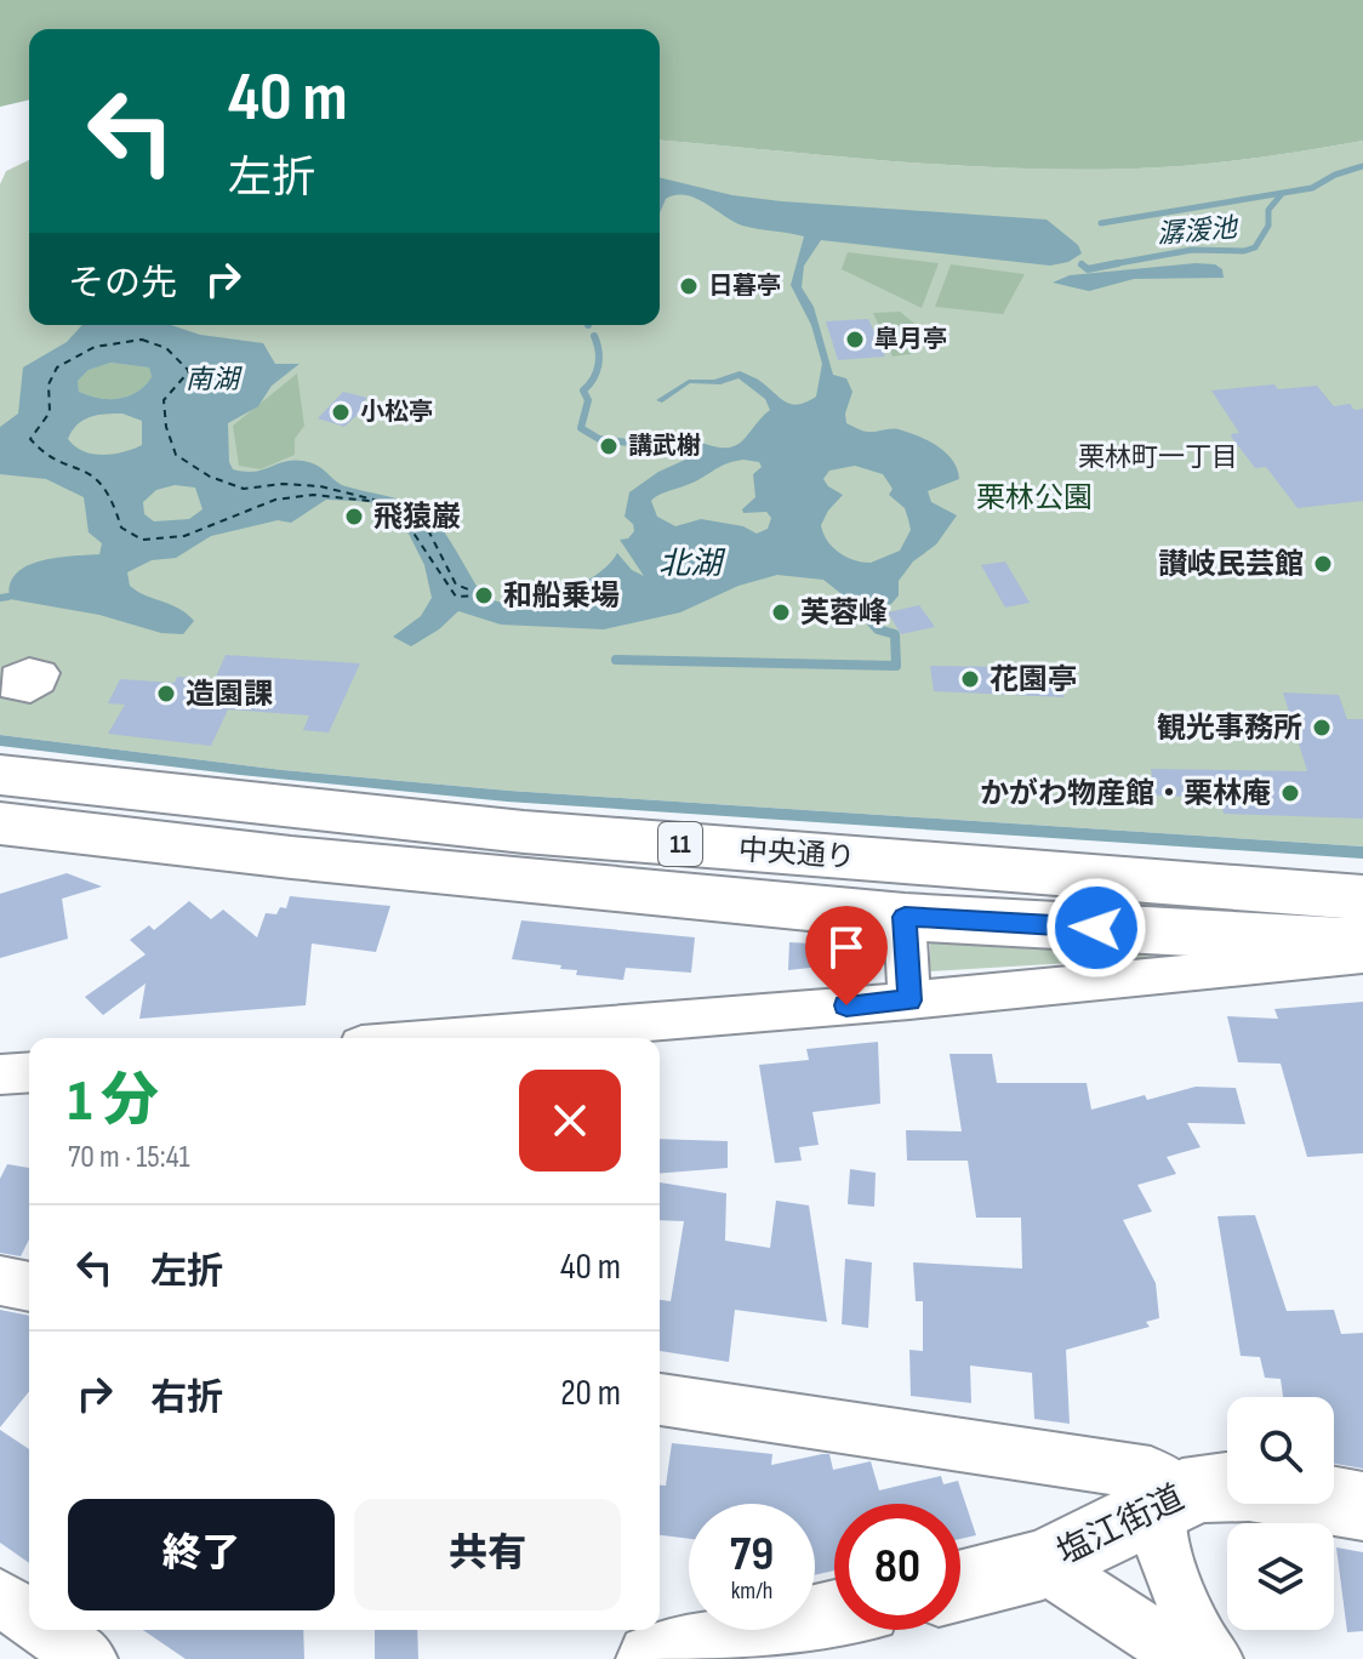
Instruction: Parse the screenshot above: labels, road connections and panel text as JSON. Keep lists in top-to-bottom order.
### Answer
{
  "streets": {
    "highway": ["11", "中央通り"],
    "main road": ["塩江街道"]
  },
  "districts": ["栗林町一丁目"],
  "water": ["潺湲池", "南湖", "北湖"],
  "parks": ["栗林公園"],
  "places": [
    "日暮亭",
    "皐月亭",
    "小松亭",
    "講武榭",
    "飛猿巌",
    "讃岐民芸館",
    "和船乗場",
    "芙蓉峰",
    "花園亭",
    "造園課",
    "観光事務所",
    "かがわ物産館・栗林庵"
  ],
  "page": {
    "turn": ["40 m", "左折"],
    "then": "その先",
    "heading": ["1 分", "70 m · 15:41"],
    "list": [
      {
        "name": "左折",
        "value": "40 m"
      },
      {
        "name": "右折",
        "value": "20 m"
      }
    ],
    "buttons": ["終了", "共有"],
    "speed": "79 km/h",
    "limit": "80"
  }
}
